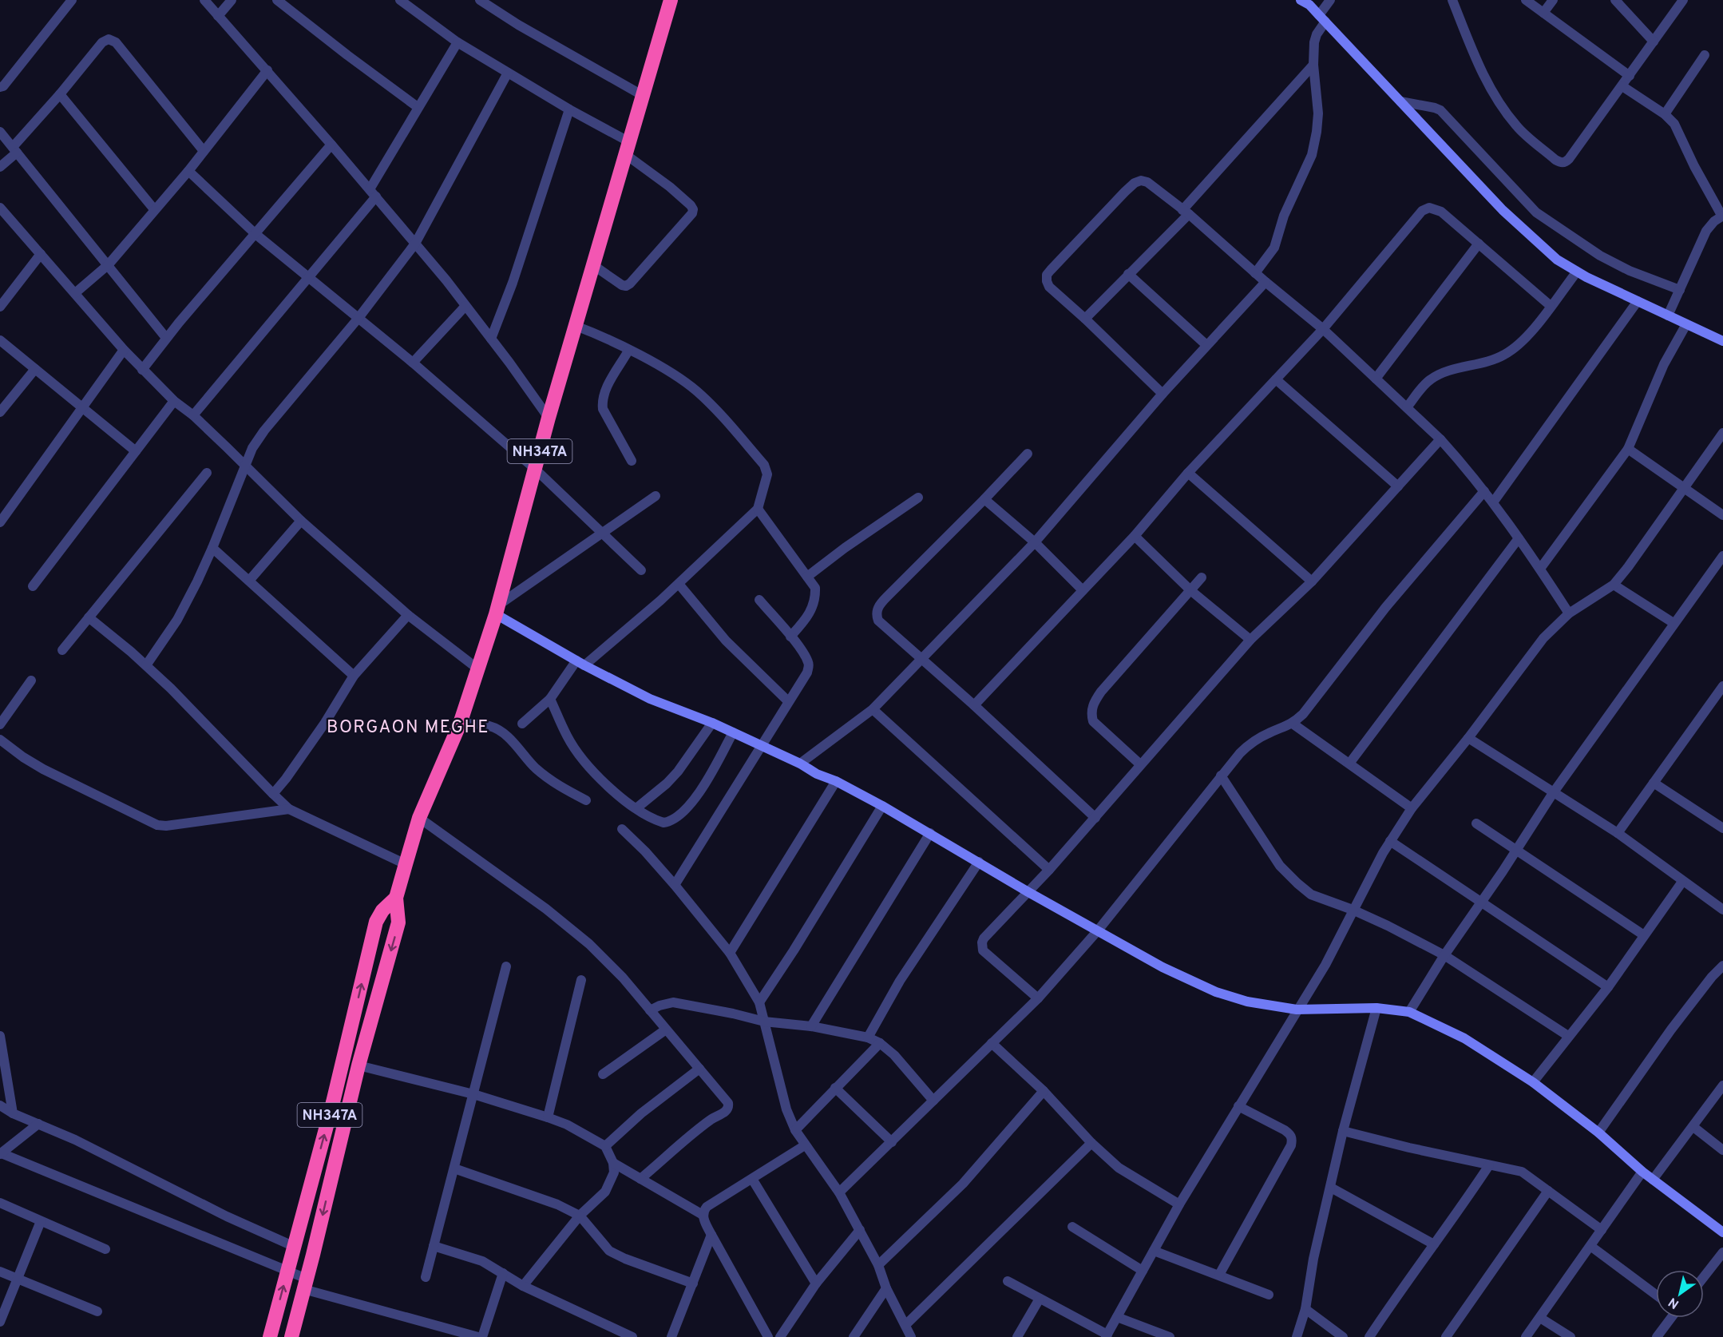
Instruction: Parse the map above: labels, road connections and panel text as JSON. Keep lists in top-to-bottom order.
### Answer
{
  "streets": {
    "highway": ["NH347A"]
  },
  "districts": ["BORGAON MEGHE"],
  "north": "bottom left"
}
